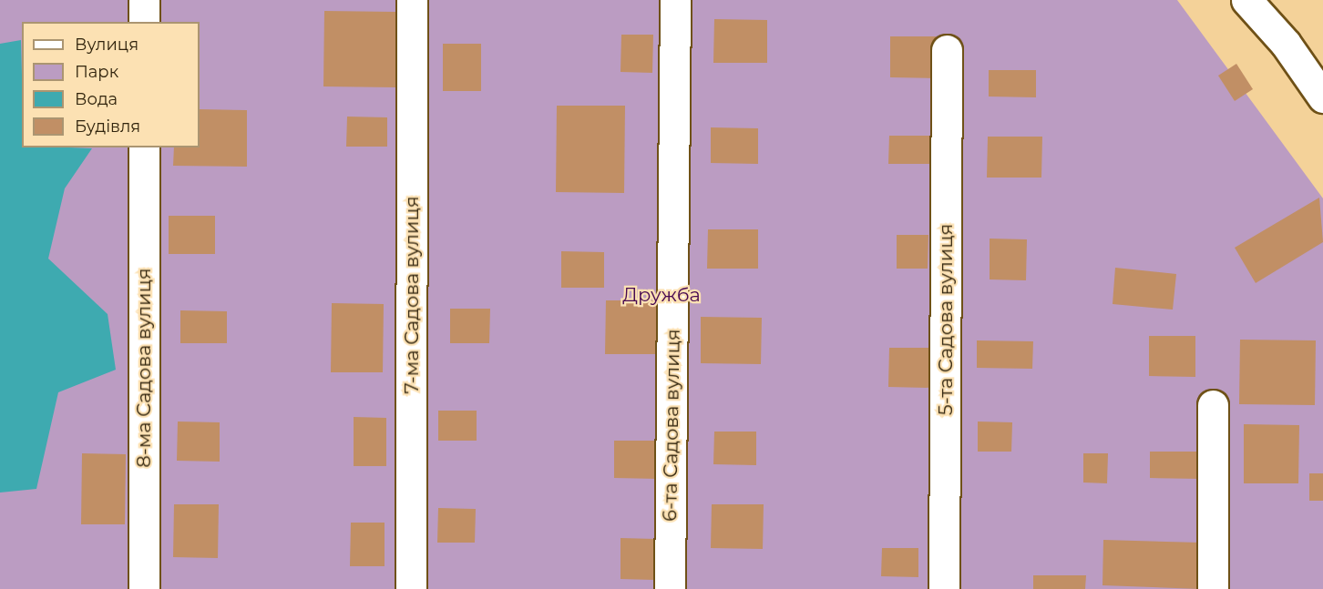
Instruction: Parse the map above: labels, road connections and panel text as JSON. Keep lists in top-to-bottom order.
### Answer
{
  "streets": {
    "street": [
      "7-ма Садова вулиця",
      "5-та Садова вулиця",
      "8-ма Садова вулиця",
      "6-та Садова вулиця"
    ]
  },
  "parks": ["Дружба"],
  "legend": [
    "Вулиця",
    "Парк",
    "Вода",
    "Будівля"
  ]
}
